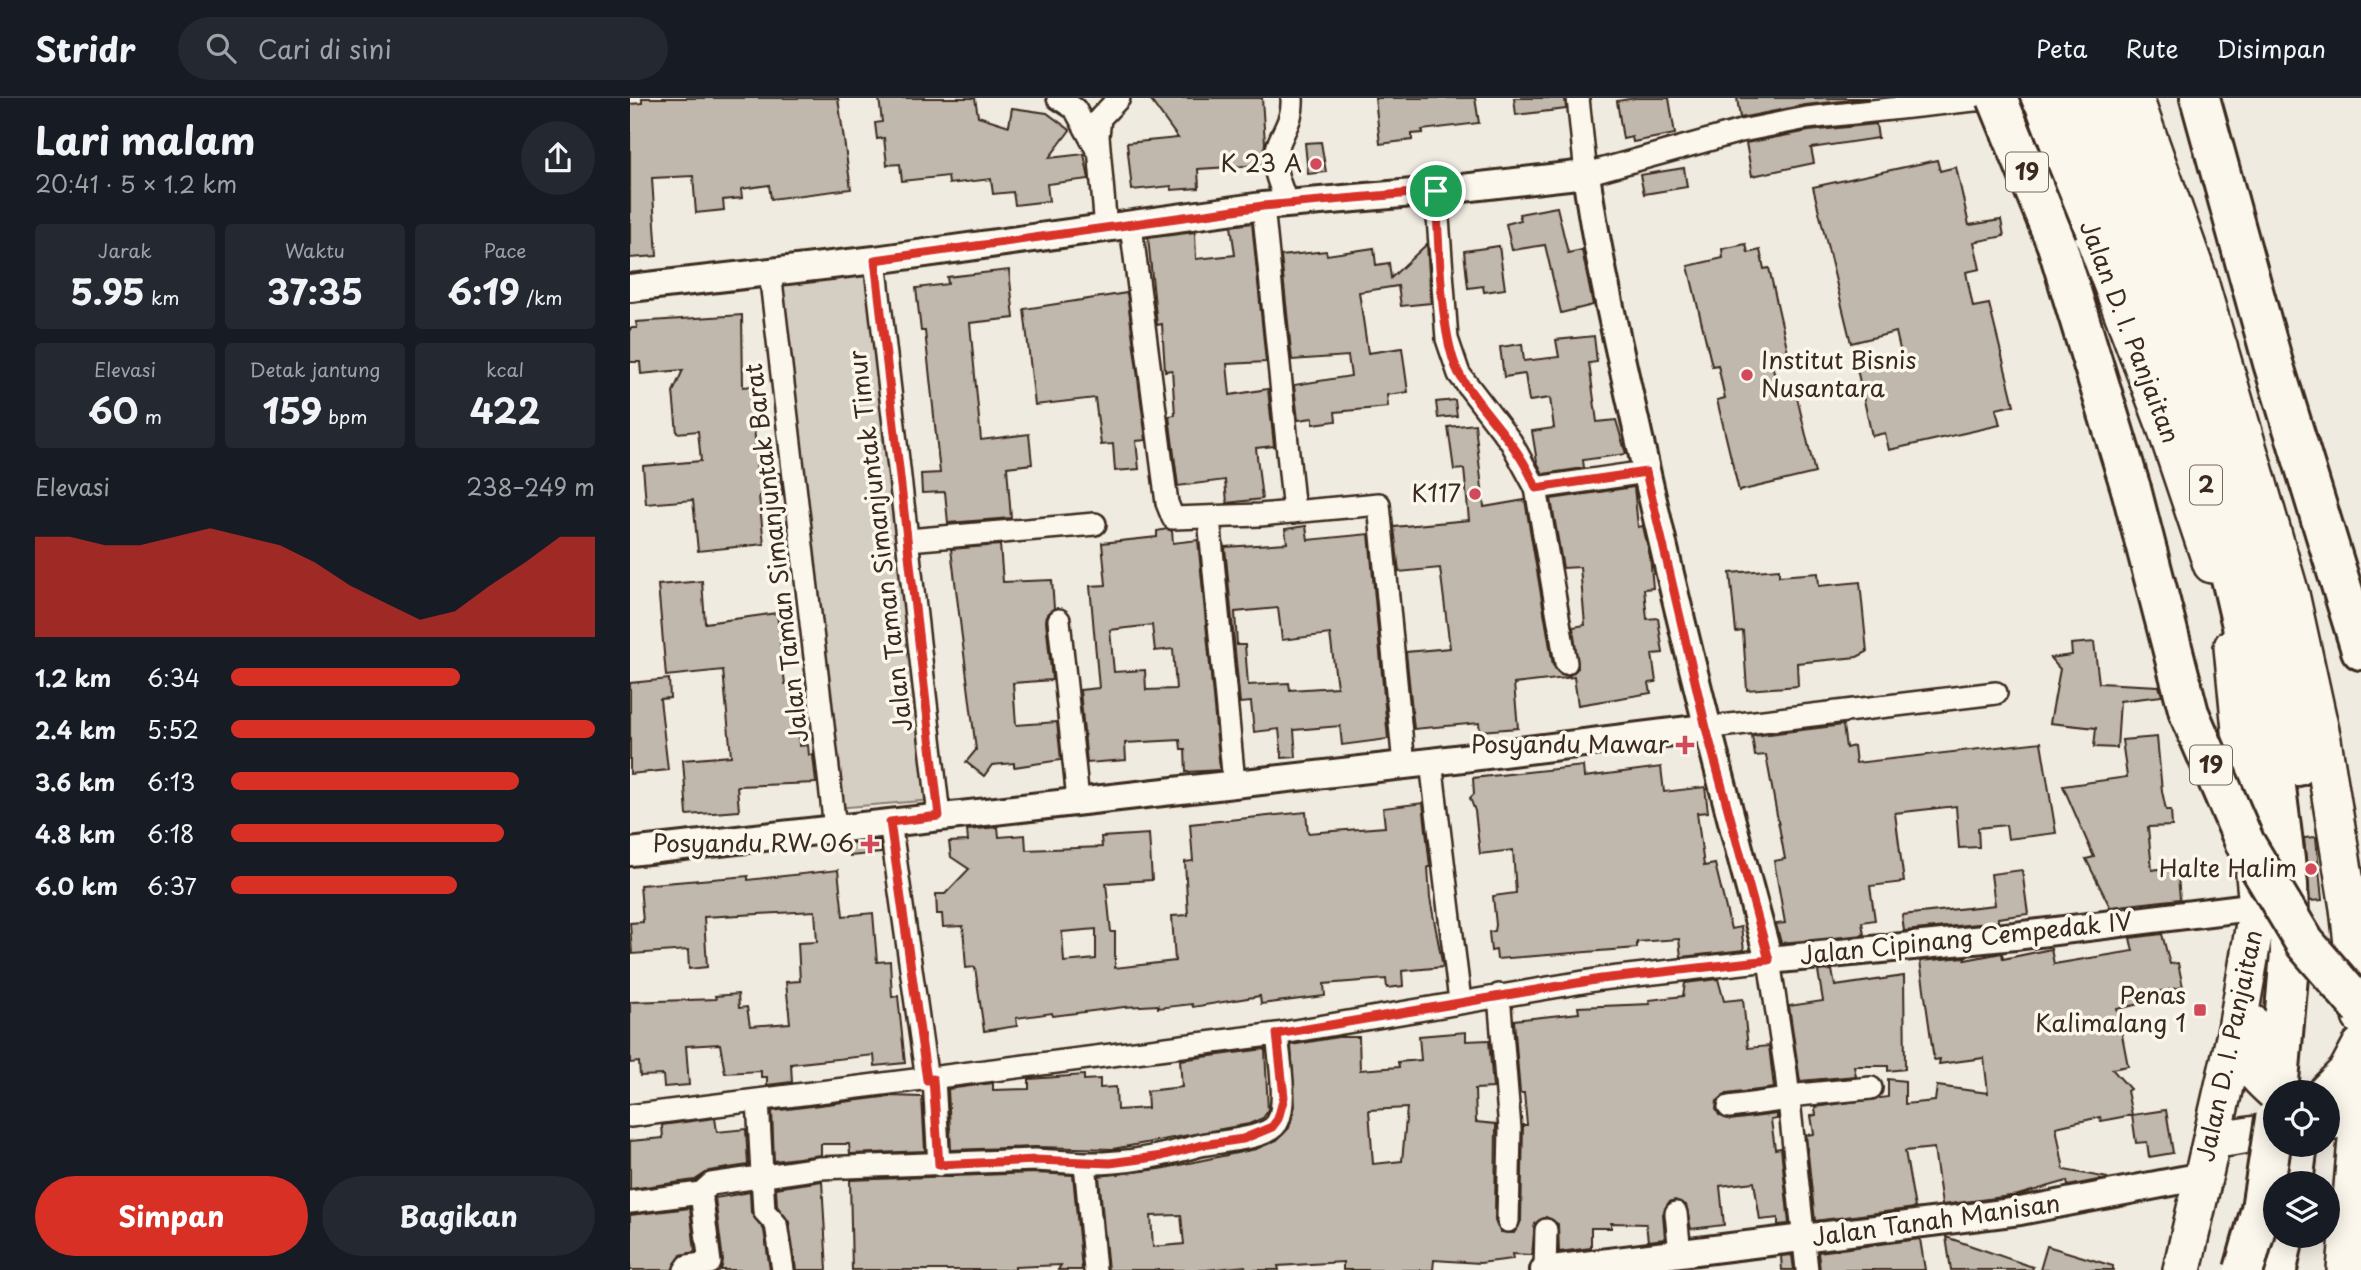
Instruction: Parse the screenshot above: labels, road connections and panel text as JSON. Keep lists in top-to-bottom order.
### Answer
{
  "streets": {
    "highway": ["19", "Jalan D. I. Panjaitan", "2"],
    "street": [
      "Jalan Taman Simanjuntak Timur",
      "Jalan Taman Simanjuntak Barat",
      "Jalan Cipinang Cempedak IV",
      "Jalan Tanah Manisan"
    ]
  },
  "crossings": [
    ["Jalan D. I. Panjaitan", "Jalan Cipinang Cempedak IV"],
    ["Jalan D. I. Panjaitan", "Jalan Tanah Manisan"]
  ],
  "places": {
    "other": [
      "K 23 A",
      "Institut Bisnis Nusantara",
      "K117",
      "Halte Halim"
    ],
    "health": ["Posyandu Mawar", "Posyandu RW 06"],
    "transit": ["Penas Kalimalang 1"]
  },
  "page": {
    "header": "Stridr",
    "search": "Cari di sini",
    "nav": ["Peta", "Rute", "Disimpan"],
    "heading": ["Lari malam", "20:41 · 5 × 1.2 km"],
    "stats": [
      ["Jarak", "5.95 km"],
      ["Waktu", "37:35"],
      ["Pace", "6:19 /km"],
      ["Elevasi", "60 m"],
      ["Detak jantung", "159 bpm"],
      ["kcal", "422"]
    ],
    "chart": ["Elevasi", "238–249 m"],
    "list": [
      {
        "name": "1.2 km",
        "note": "6:34"
      },
      {
        "name": "2.4 km",
        "note": "5:52"
      },
      {
        "name": "3.6 km",
        "note": "6:13"
      },
      {
        "name": "4.8 km",
        "note": "6:18"
      },
      {
        "name": "6.0 km",
        "note": "6:37"
      }
    ],
    "buttons": ["Simpan", "Bagikan"]
  }
}
